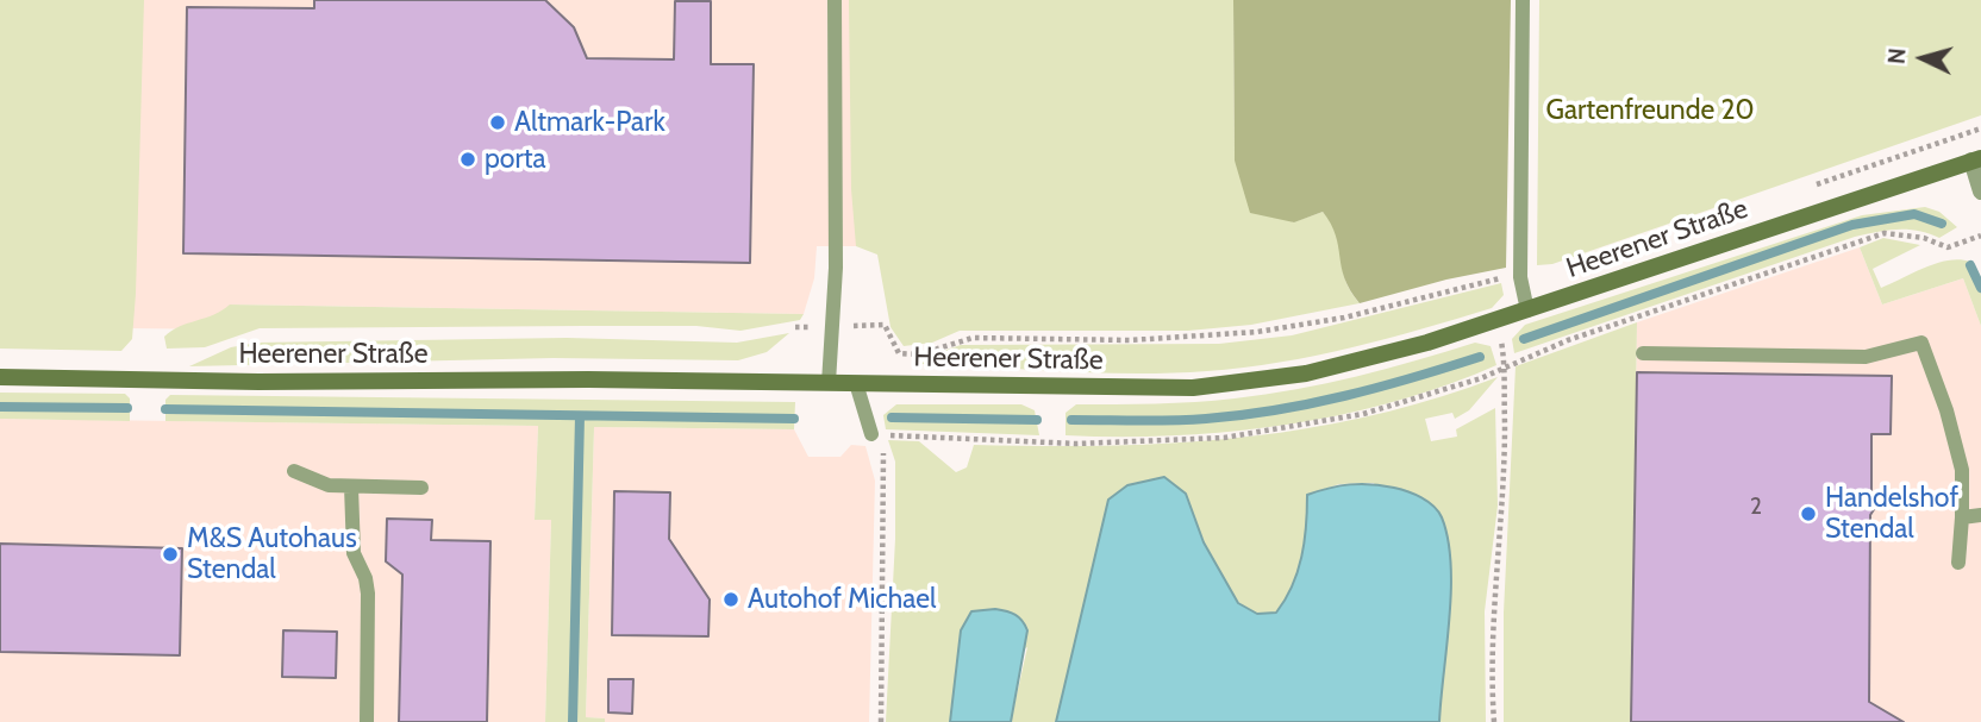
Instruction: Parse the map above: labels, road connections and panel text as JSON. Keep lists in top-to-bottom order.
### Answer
{
  "streets": {
    "main road": ["Heerener Straße"]
  },
  "parks": ["Gartenfreunde 20"],
  "places": [
    "Altmark-Park",
    "porta",
    "Handelshof Stendal",
    "M&S Autohaus Stendal",
    "Autohof Michael"
  ],
  "house_numbers": ["2"],
  "north": "left"
}
